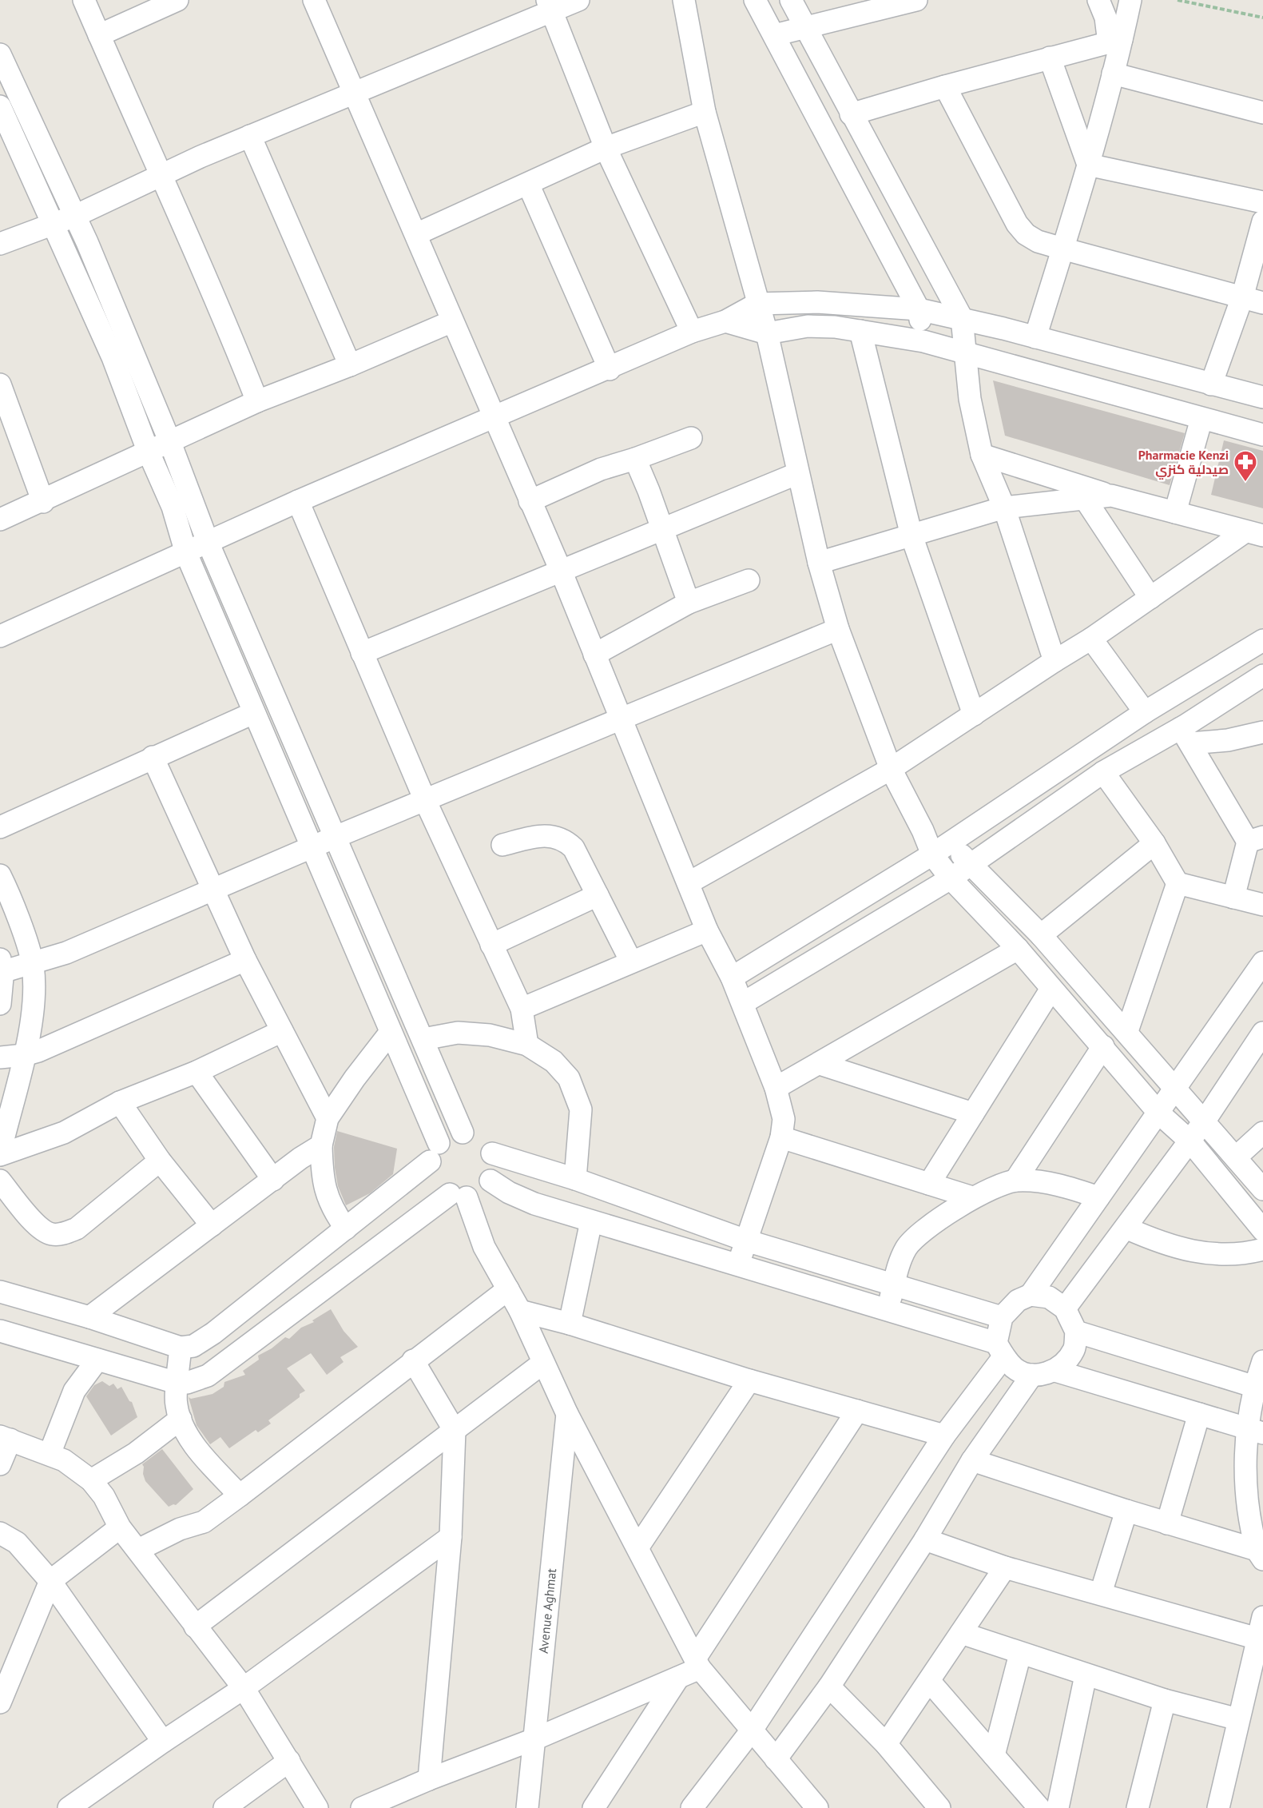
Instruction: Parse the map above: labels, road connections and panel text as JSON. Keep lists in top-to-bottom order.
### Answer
{
  "streets": {
    "street": ["Avenue Aghmat"]
  },
  "places": {
    "pharmacy": ["Pharmacie Kenzi صيدلية كنزي"]
  }
}
